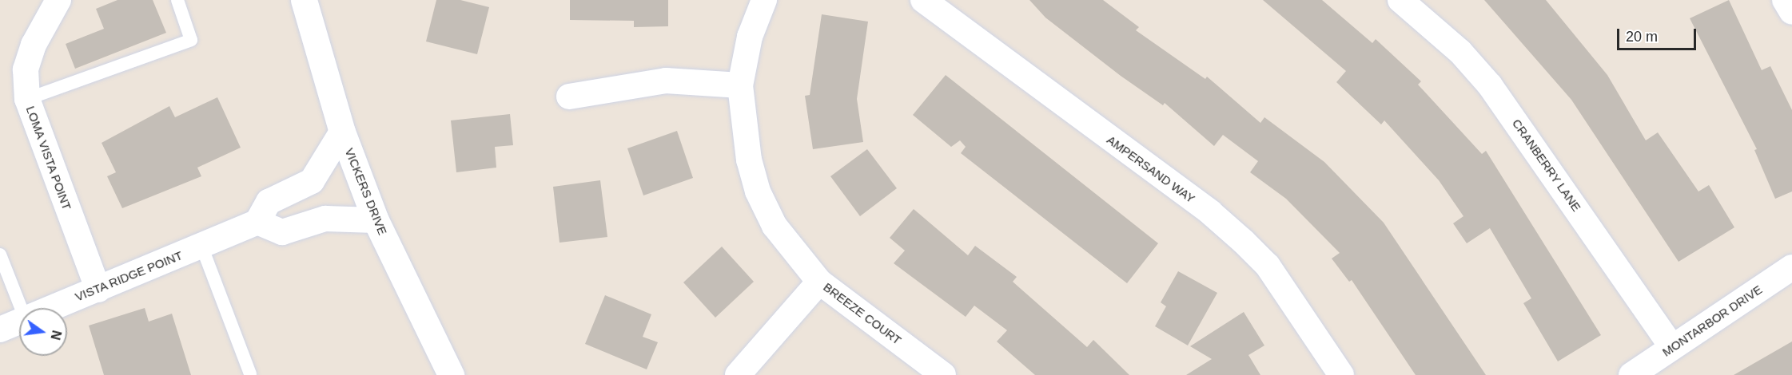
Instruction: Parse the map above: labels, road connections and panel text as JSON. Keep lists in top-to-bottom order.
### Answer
{
  "streets": {
    "main road": ["VICKERS DRIVE"],
    "street": [
      "LOMA VISTA POINT",
      "CRANBERRY LANE",
      "AMPERSAND WAY",
      "VISTA RIDGE POINT",
      "BREEZE COURT",
      "MONTARBOR DRIVE"
    ]
  },
  "crossings": [
    ["LOMA VISTA POINT", "VISTA RIDGE POINT"],
    ["CRANBERRY LANE", "MONTARBOR DRIVE"]
  ],
  "scale_bar": "20 m",
  "north": "right"
}
